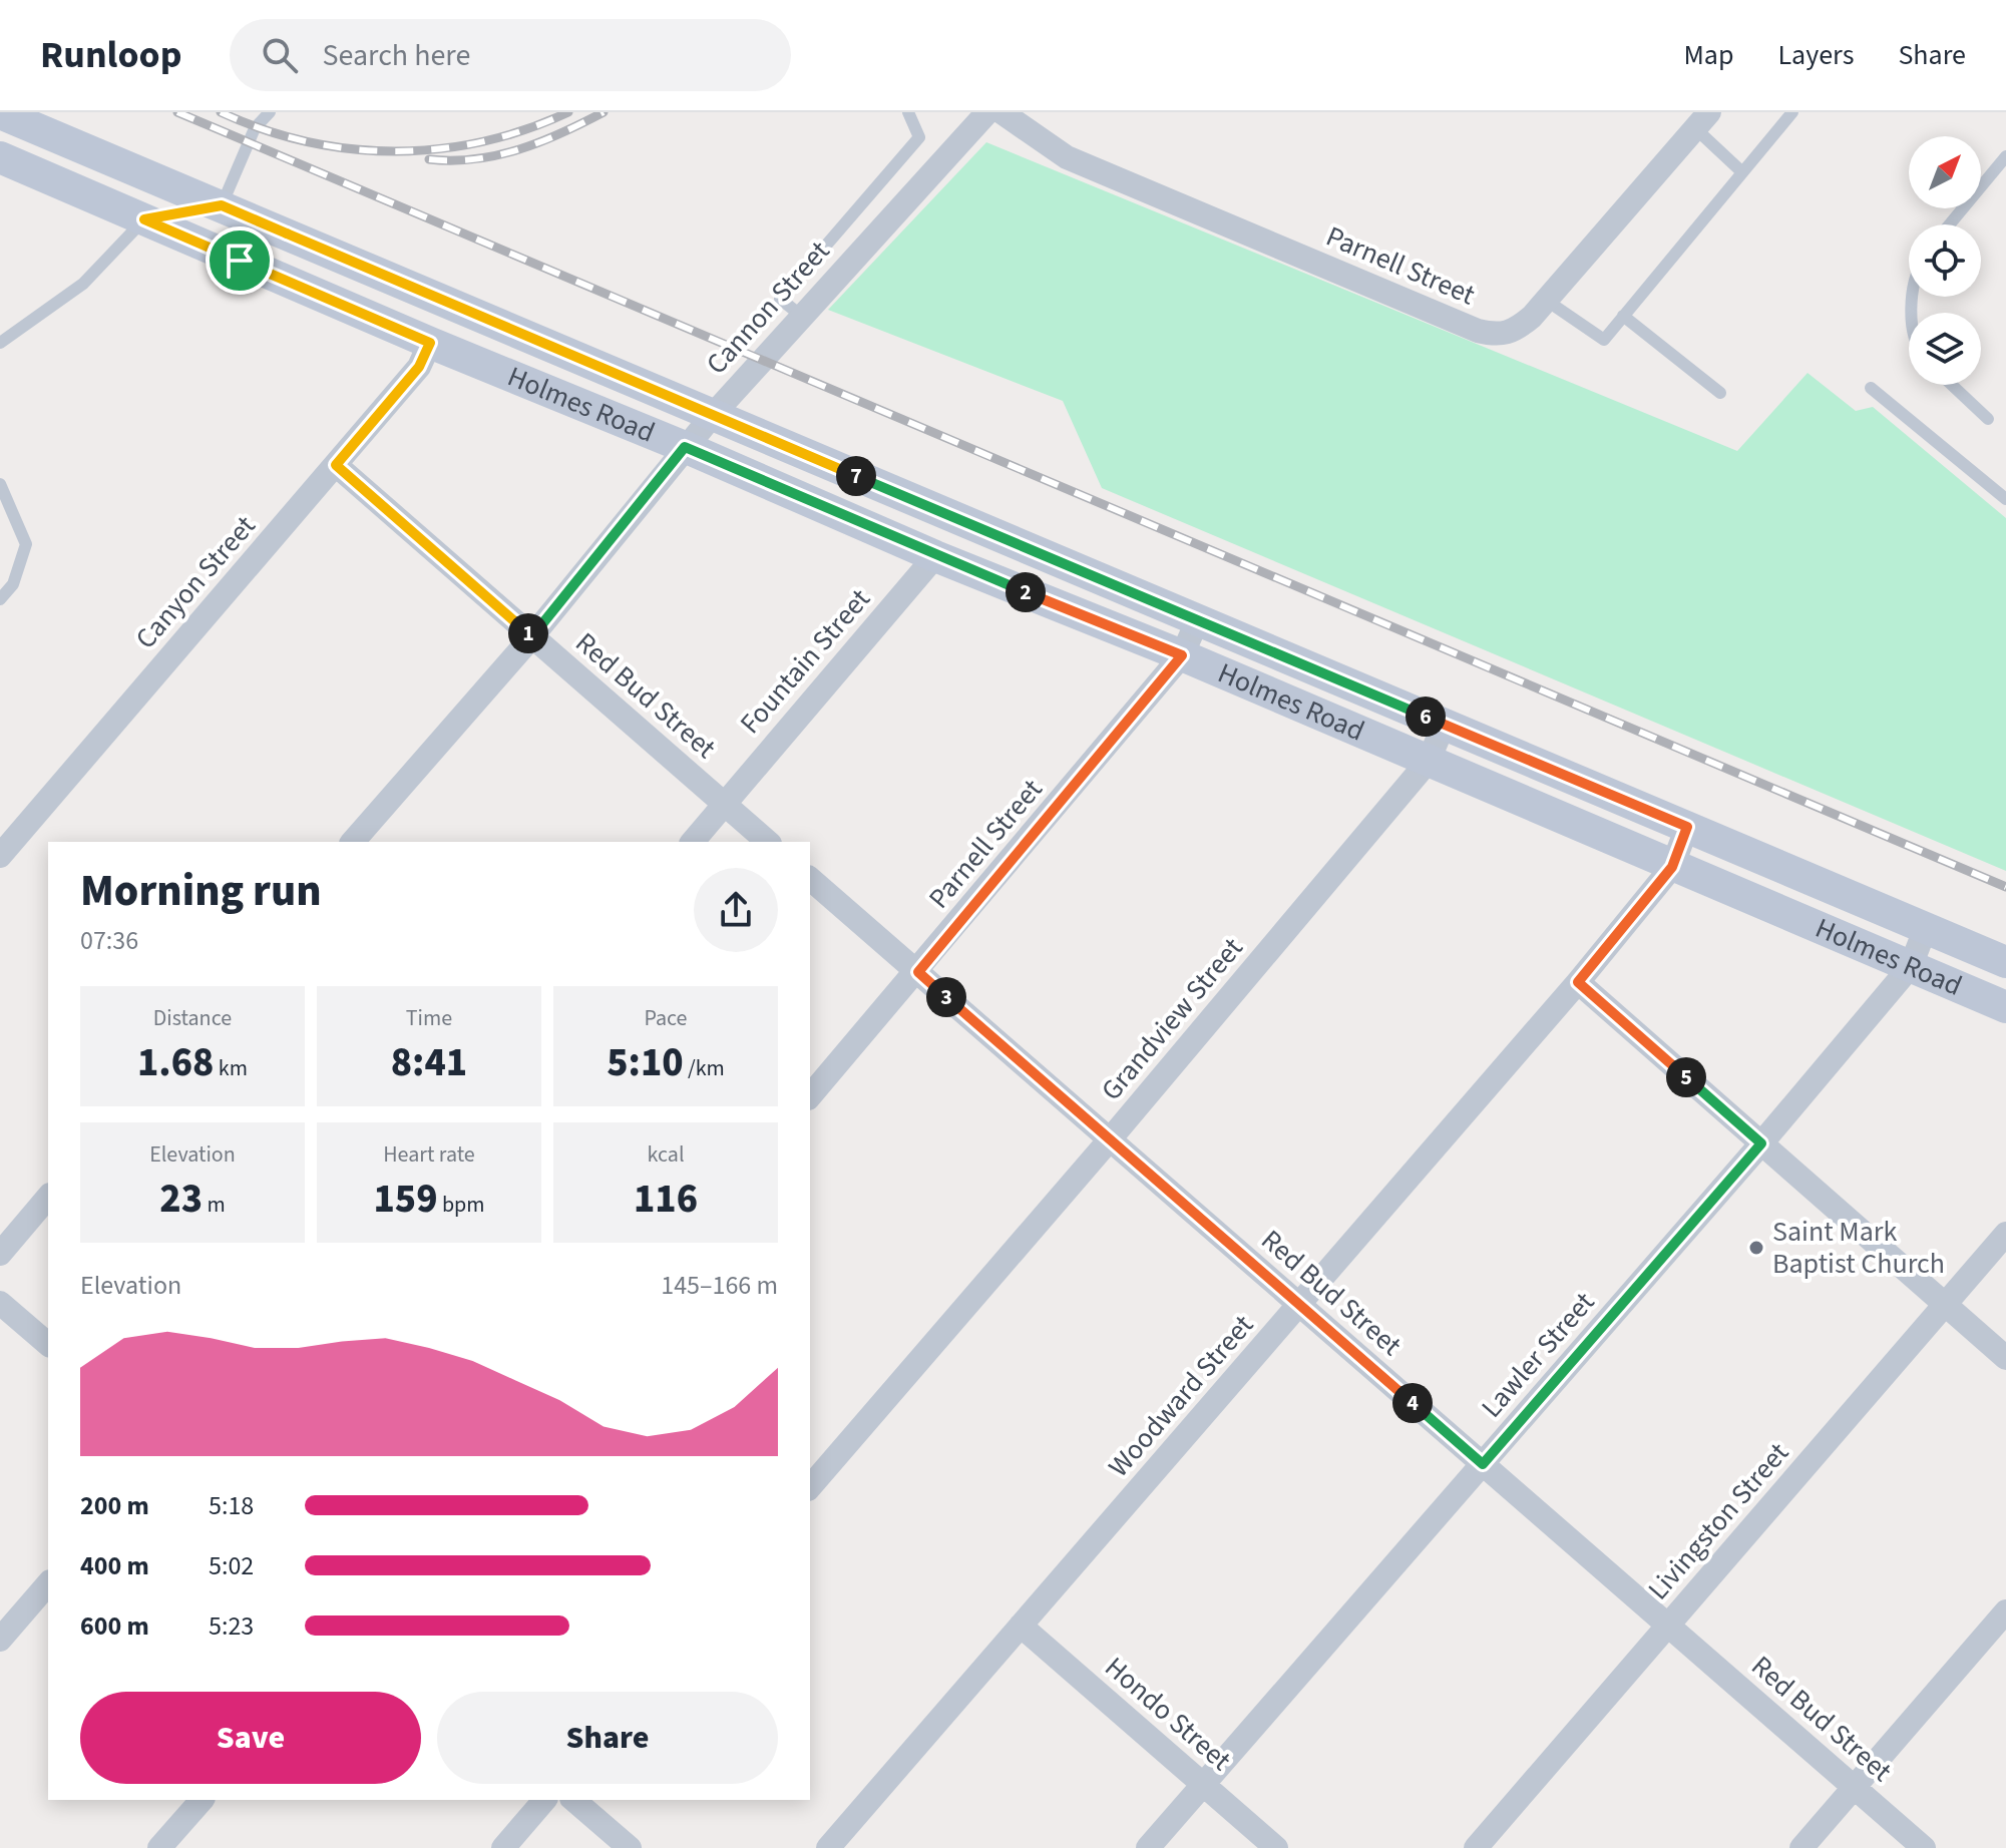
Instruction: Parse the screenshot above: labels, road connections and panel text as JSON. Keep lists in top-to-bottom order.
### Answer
{
  "streets": {
    "main road": ["Holmes Road"],
    "street": [
      "Parnell Street",
      "Cannon Street",
      "Canyon Street",
      "Fountain Street",
      "Red Bud Street",
      "Grandview Street",
      "Lawler Street",
      "Woodward Street",
      "Livingston Street",
      "Hondo Street"
    ]
  },
  "crossings": [
    ["Parnell Street", "Holmes Road"],
    ["Parnell Street", "Red Bud Street"],
    ["Cannon Street", "Holmes Road"],
    ["Cannon Street", "Red Bud Street"],
    ["Holmes Road", "Canyon Street"],
    ["Holmes Road", "Fountain Street"],
    ["Holmes Road", "Grandview Street"],
    ["Holmes Road", "Lawler Street"],
    ["Holmes Road", "Woodward Street"],
    ["Canyon Street", "Red Bud Street"],
    ["Fountain Street", "Red Bud Street"],
    ["Red Bud Street", "Grandview Street"],
    ["Red Bud Street", "Lawler Street"],
    ["Red Bud Street", "Woodward Street"],
    ["Red Bud Street", "Livingston Street"],
    ["Lawler Street", "Hondo Street"],
    ["Woodward Street", "Hondo Street"]
  ],
  "places": ["Saint Mark Baptist Church"],
  "north": "top right",
  "page": {
    "header": "Runloop",
    "search": "Search here",
    "nav": ["Map", "Layers", "Share"],
    "pins": [
      "7",
      "2",
      "1",
      "6",
      "3",
      "5",
      "4"
    ],
    "heading": ["Morning run", "07:36"],
    "stats": [
      ["Distance", "1.68 km"],
      ["Time", "8:41"],
      ["Pace", "5:10 /km"],
      ["Elevation", "23 m"],
      ["Heart rate", "159 bpm"],
      ["kcal", "116"]
    ],
    "chart": ["Elevation", "145–166 m"],
    "list": [
      {
        "name": "200 m",
        "note": "5:18"
      },
      {
        "name": "400 m",
        "note": "5:02"
      },
      {
        "name": "600 m",
        "note": "5:23"
      }
    ],
    "buttons": ["Save", "Share"]
  }
}
